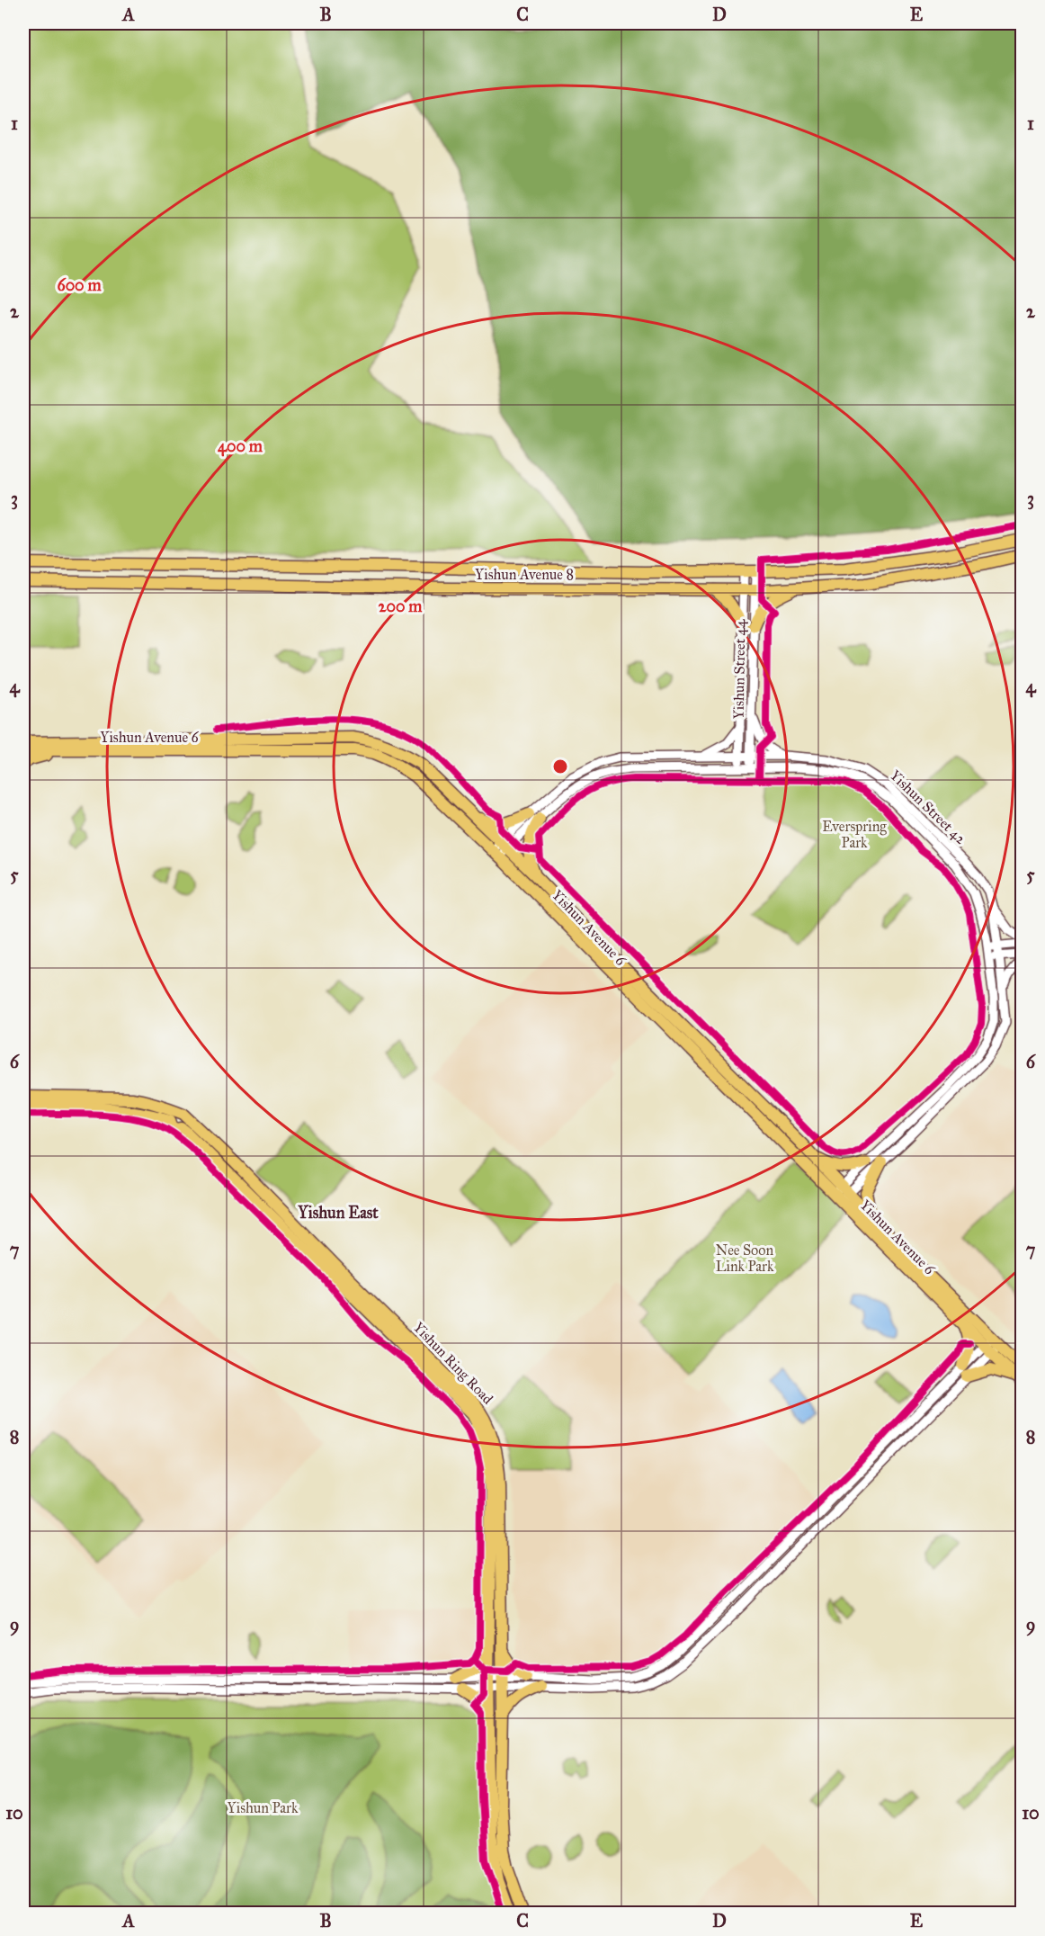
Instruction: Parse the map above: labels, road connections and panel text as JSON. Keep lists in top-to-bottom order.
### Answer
{
  "streets": {
    "main road": ["Yishun Avenue 8", "Yishun Avenue 6", "Yishun Ring Road"],
    "street": ["Yishun Street 44", "Yishun Street 42"]
  },
  "crossings": [
    ["Yishun Avenue 8", "Yishun Street 44"],
    ["Yishun Street 44", "Yishun Street 42"],
    ["Yishun Avenue 6", "Yishun Street 42"]
  ],
  "districts": ["Yishun East"],
  "parks": ["Everspring Park", "Nee Soon Link Park", "Yishun Park"],
  "grid": {
    "columns": [
      "A",
      "B",
      "C",
      "D",
      "E"
    ],
    "rows": [
      "1",
      "2",
      "3",
      "4",
      "5",
      "6",
      "7",
      "8",
      "9",
      "10"
    ]
  },
  "rings": ["600 m", "400 m", "200 m"]
}
